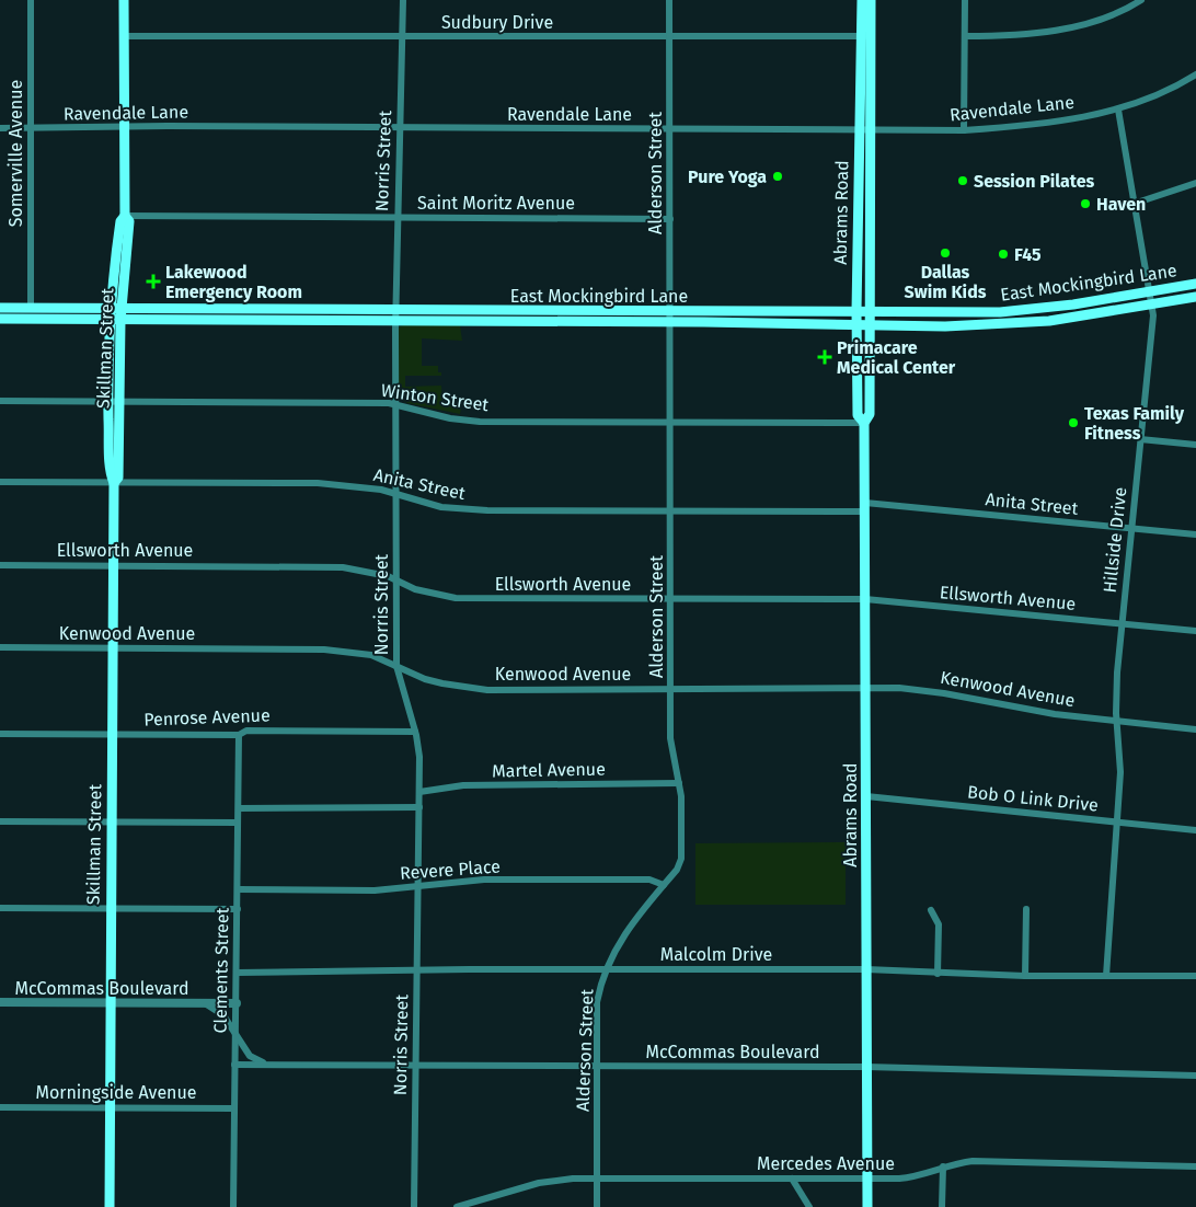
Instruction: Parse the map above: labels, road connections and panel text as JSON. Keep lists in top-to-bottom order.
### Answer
{
  "streets": {
    "main road": ["Abrams Road", "East Mockingbird Lane", "Skillman Street"],
    "street": [
      "Sudbury Drive",
      "Ravendale Lane",
      "Somerville Avenue",
      "Norris Street",
      "Alderson Street",
      "Saint Moritz Avenue",
      "Winton Street",
      "Anita Street",
      "Hillside Drive",
      "Ellsworth Avenue",
      "Kenwood Avenue",
      "Penrose Avenue",
      "Martel Avenue",
      "Bob O Link Drive",
      "Revere Place",
      "Malcolm Drive",
      "Clements Street",
      "McCommas Boulevard",
      "Morningside Avenue",
      "Mercedes Avenue"
    ]
  },
  "crossings": [
    ["Sudbury Drive", "Norris Street"],
    ["Sudbury Drive", "Alderson Street"],
    ["Sudbury Drive", "Abrams Road"],
    ["Sudbury Drive", "Skillman Street"],
    ["Ravendale Lane", "Somerville Avenue"],
    ["Ravendale Lane", "Norris Street"],
    ["Ravendale Lane", "Alderson Street"],
    ["Ravendale Lane", "Abrams Road"],
    ["Ravendale Lane", "Skillman Street"],
    ["Ravendale Lane", "Hillside Drive"],
    ["Somerville Avenue", "East Mockingbird Lane"],
    ["Norris Street", "Saint Moritz Avenue"],
    ["Norris Street", "East Mockingbird Lane"],
    ["Norris Street", "Winton Street"],
    ["Norris Street", "Anita Street"],
    ["Norris Street", "Ellsworth Avenue"],
    ["Norris Street", "Kenwood Avenue"],
    ["Norris Street", "Penrose Avenue"],
    ["Norris Street", "Martel Avenue"],
    ["Norris Street", "Revere Place"],
    ["Norris Street", "Malcolm Drive"],
    ["Norris Street", "McCommas Boulevard"],
    ["Alderson Street", "Saint Moritz Avenue"],
    ["Alderson Street", "East Mockingbird Lane"],
    ["Alderson Street", "Winton Street"],
    ["Alderson Street", "Anita Street"],
    ["Alderson Street", "Ellsworth Avenue"],
    ["Alderson Street", "Kenwood Avenue"],
    ["Alderson Street", "Martel Avenue"],
    ["Alderson Street", "Revere Place"],
    ["Alderson Street", "Malcolm Drive"],
    ["Alderson Street", "McCommas Boulevard"],
    ["Alderson Street", "Mercedes Avenue"],
    ["Saint Moritz Avenue", "Skillman Street"],
    ["Abrams Road", "East Mockingbird Lane"],
    ["Abrams Road", "Winton Street"],
    ["Abrams Road", "Anita Street"],
    ["Abrams Road", "Ellsworth Avenue"],
    ["Abrams Road", "Kenwood Avenue"],
    ["Abrams Road", "Bob O Link Drive"],
    ["Abrams Road", "Malcolm Drive"],
    ["Abrams Road", "McCommas Boulevard"],
    ["Abrams Road", "Mercedes Avenue"],
    ["East Mockingbird Lane", "Skillman Street"],
    ["East Mockingbird Lane", "Hillside Drive"],
    ["Skillman Street", "Winton Street"],
    ["Skillman Street", "Anita Street"],
    ["Skillman Street", "Ellsworth Avenue"],
    ["Skillman Street", "Kenwood Avenue"],
    ["Skillman Street", "Penrose Avenue"],
    ["Skillman Street", "McCommas Boulevard"],
    ["Skillman Street", "Morningside Avenue"],
    ["Anita Street", "Hillside Drive"],
    ["Hillside Drive", "Ellsworth Avenue"],
    ["Hillside Drive", "Kenwood Avenue"],
    ["Hillside Drive", "Bob O Link Drive"],
    ["Hillside Drive", "Malcolm Drive"],
    ["Penrose Avenue", "Clements Street"],
    ["Revere Place", "Clements Street"],
    ["Malcolm Drive", "Clements Street"],
    ["Clements Street", "McCommas Boulevard"],
    ["Clements Street", "Morningside Avenue"]
  ],
  "places": {
    "other": [
      "Pure Yoga",
      "Session Pilates",
      "Haven",
      "Dallas Swim Kids",
      "F45",
      "Texas Family Fitness"
    ],
    "health": ["Lakewood Emergency Room", "Primacare Medical Center"]
  }
}
